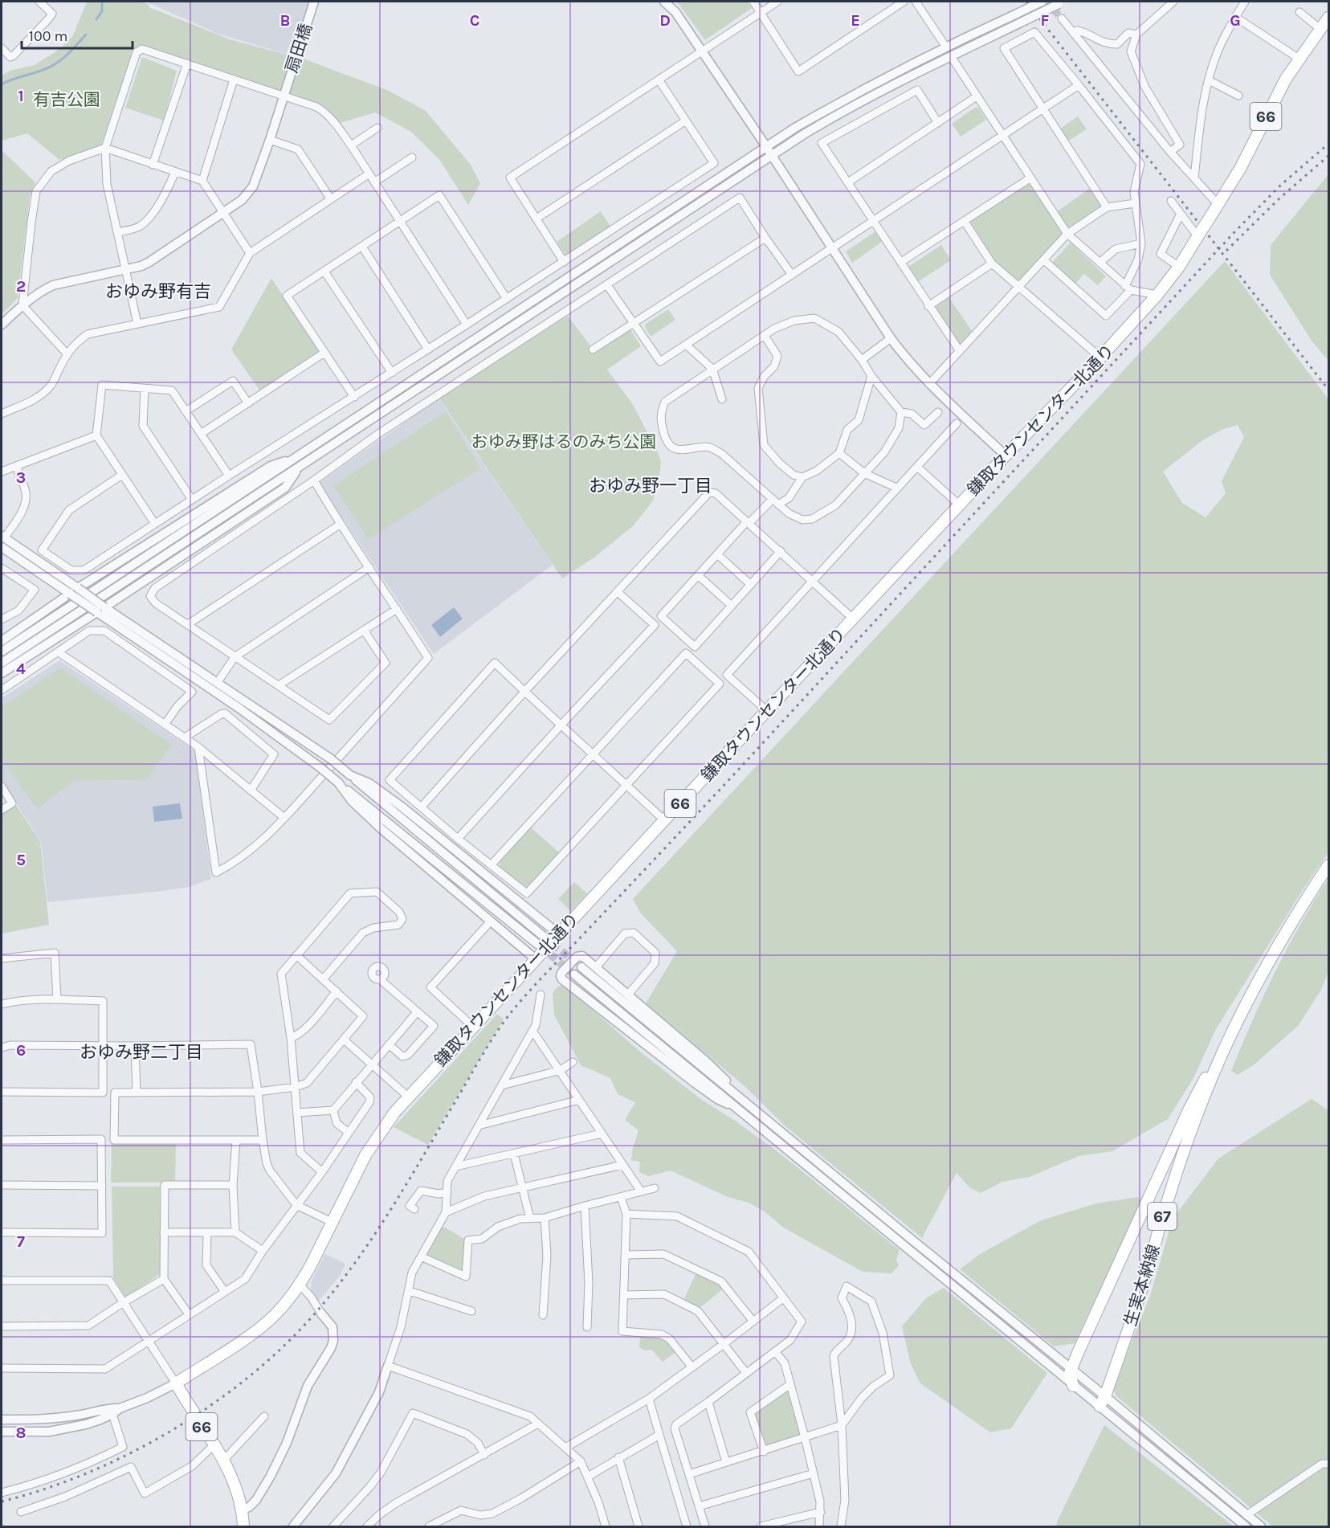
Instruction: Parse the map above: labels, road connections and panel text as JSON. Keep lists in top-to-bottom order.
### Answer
{
  "streets": {
    "main road": [
      "66",
      "鎌取タウンセンター北通り",
      "67",
      "生実本納線"
    ],
    "street": ["扇田橋"]
  },
  "crossings": [
    ["66", "鎌取タウンセンター北通り"]
  ],
  "districts": ["おゆみ野有吉", "おゆみ野一丁目", "おゆみ野二丁目"],
  "parks": ["有吉公園", "おゆみ野はるのみち公園"],
  "scale_bar": "100 m",
  "grid": {
    "columns": [
      "B",
      "C",
      "D",
      "E",
      "F",
      "G"
    ],
    "rows": [
      "1",
      "2",
      "3",
      "4",
      "5",
      "6",
      "7",
      "8"
    ]
  }
}
